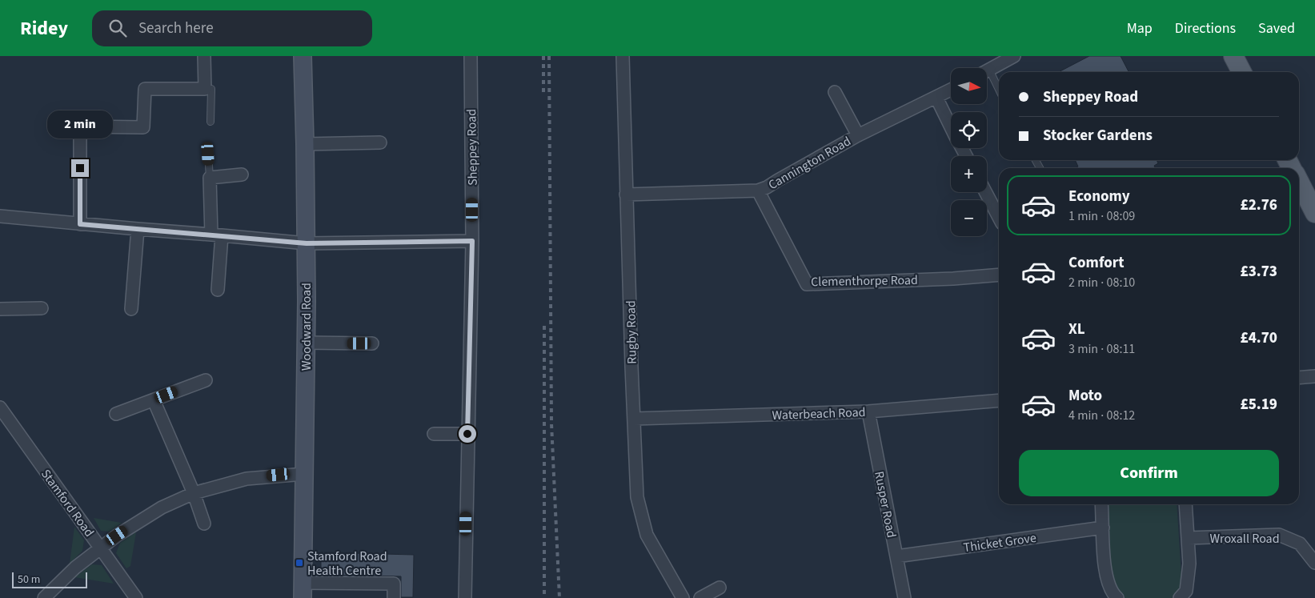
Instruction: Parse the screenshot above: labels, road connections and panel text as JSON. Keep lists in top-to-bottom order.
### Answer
{
  "streets": {
    "street": [
      "Sheppey Road",
      "Cannington Road",
      "Clementhorpe Road",
      "Woodward Road",
      "Rugby Road",
      "Waterbeach Road",
      "Stamford Road",
      "Rusper Road",
      "Wroxall Road",
      "Thicket Grove"
    ]
  },
  "crossings": [
    ["Cannington Road", "Clementhorpe Road"],
    ["Cannington Road", "Rugby Road"],
    ["Rugby Road", "Waterbeach Road"],
    ["Waterbeach Road", "Rusper Road"],
    ["Rusper Road", "Thicket Grove"]
  ],
  "places": {
    "transit": ["Stamford Road Health Centre"]
  },
  "scale_bar": "50 m",
  "north": "right",
  "page": {
    "header": "Ridey",
    "search": "Search here",
    "nav": ["Map", "Directions", "Saved"],
    "map_buttons": ["+", "−"],
    "banner": ["Sheppey Road", "Stocker Gardens"],
    "bubble": "2 min",
    "list": [
      {
        "name": "Economy",
        "note": "1 min · 08:09",
        "value": "£2.76"
      },
      {
        "name": "Comfort",
        "note": "2 min · 08:10",
        "value": "£3.73"
      },
      {
        "name": "XL",
        "note": "3 min · 08:11",
        "value": "£4.70"
      },
      {
        "name": "Moto",
        "note": "4 min · 08:12",
        "value": "£5.19"
      }
    ],
    "buttons": "Confirm",
    "scale": "50 m"
  }
}
